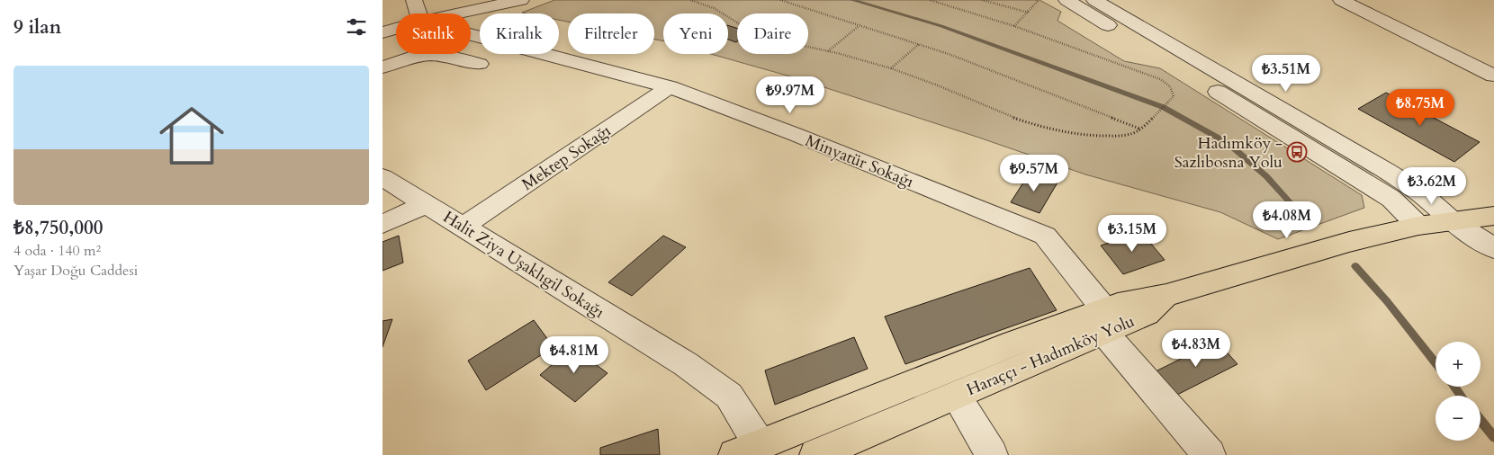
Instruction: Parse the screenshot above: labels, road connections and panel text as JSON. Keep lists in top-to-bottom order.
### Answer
{
  "streets": {
    "main road": ["Haraççı - Hadımköy Yolu"],
    "street": ["Mektep Sokağı", "Minyatür Sokağı", "Halit Ziya Uşaklıgil Sokağı"]
  },
  "crossings": [
    ["Mektep Sokağı", "Minyatür Sokağı"],
    ["Mektep Sokağı", "Halit Ziya Uşaklıgil Sokağı"],
    ["Minyatür Sokağı", "Haraççı - Hadımköy Yolu"]
  ],
  "places": {
    "bus stop": ["Hadımköy - Sazlıbosna Yolu"]
  },
  "page": {
    "heading": "9 ilan",
    "chip": [
      "Satılık",
      "Kiralık",
      "Filtreler",
      "Yeni",
      "Daire"
    ],
    "list": [
      {
        "name": "₺8,750,000",
        "note": "4 oda · 140 m² · Yaşar Doğu Caddesi"
      }
    ],
    "price": [
      "₺3.51M",
      "₺9.97M",
      "₺8.75M",
      "₺9.57M",
      "₺3.62M",
      "₺4.08M",
      "₺3.15M",
      "₺4.83M",
      "₺4.81M"
    ],
    "map_buttons": ["+", "−"]
  }
}
